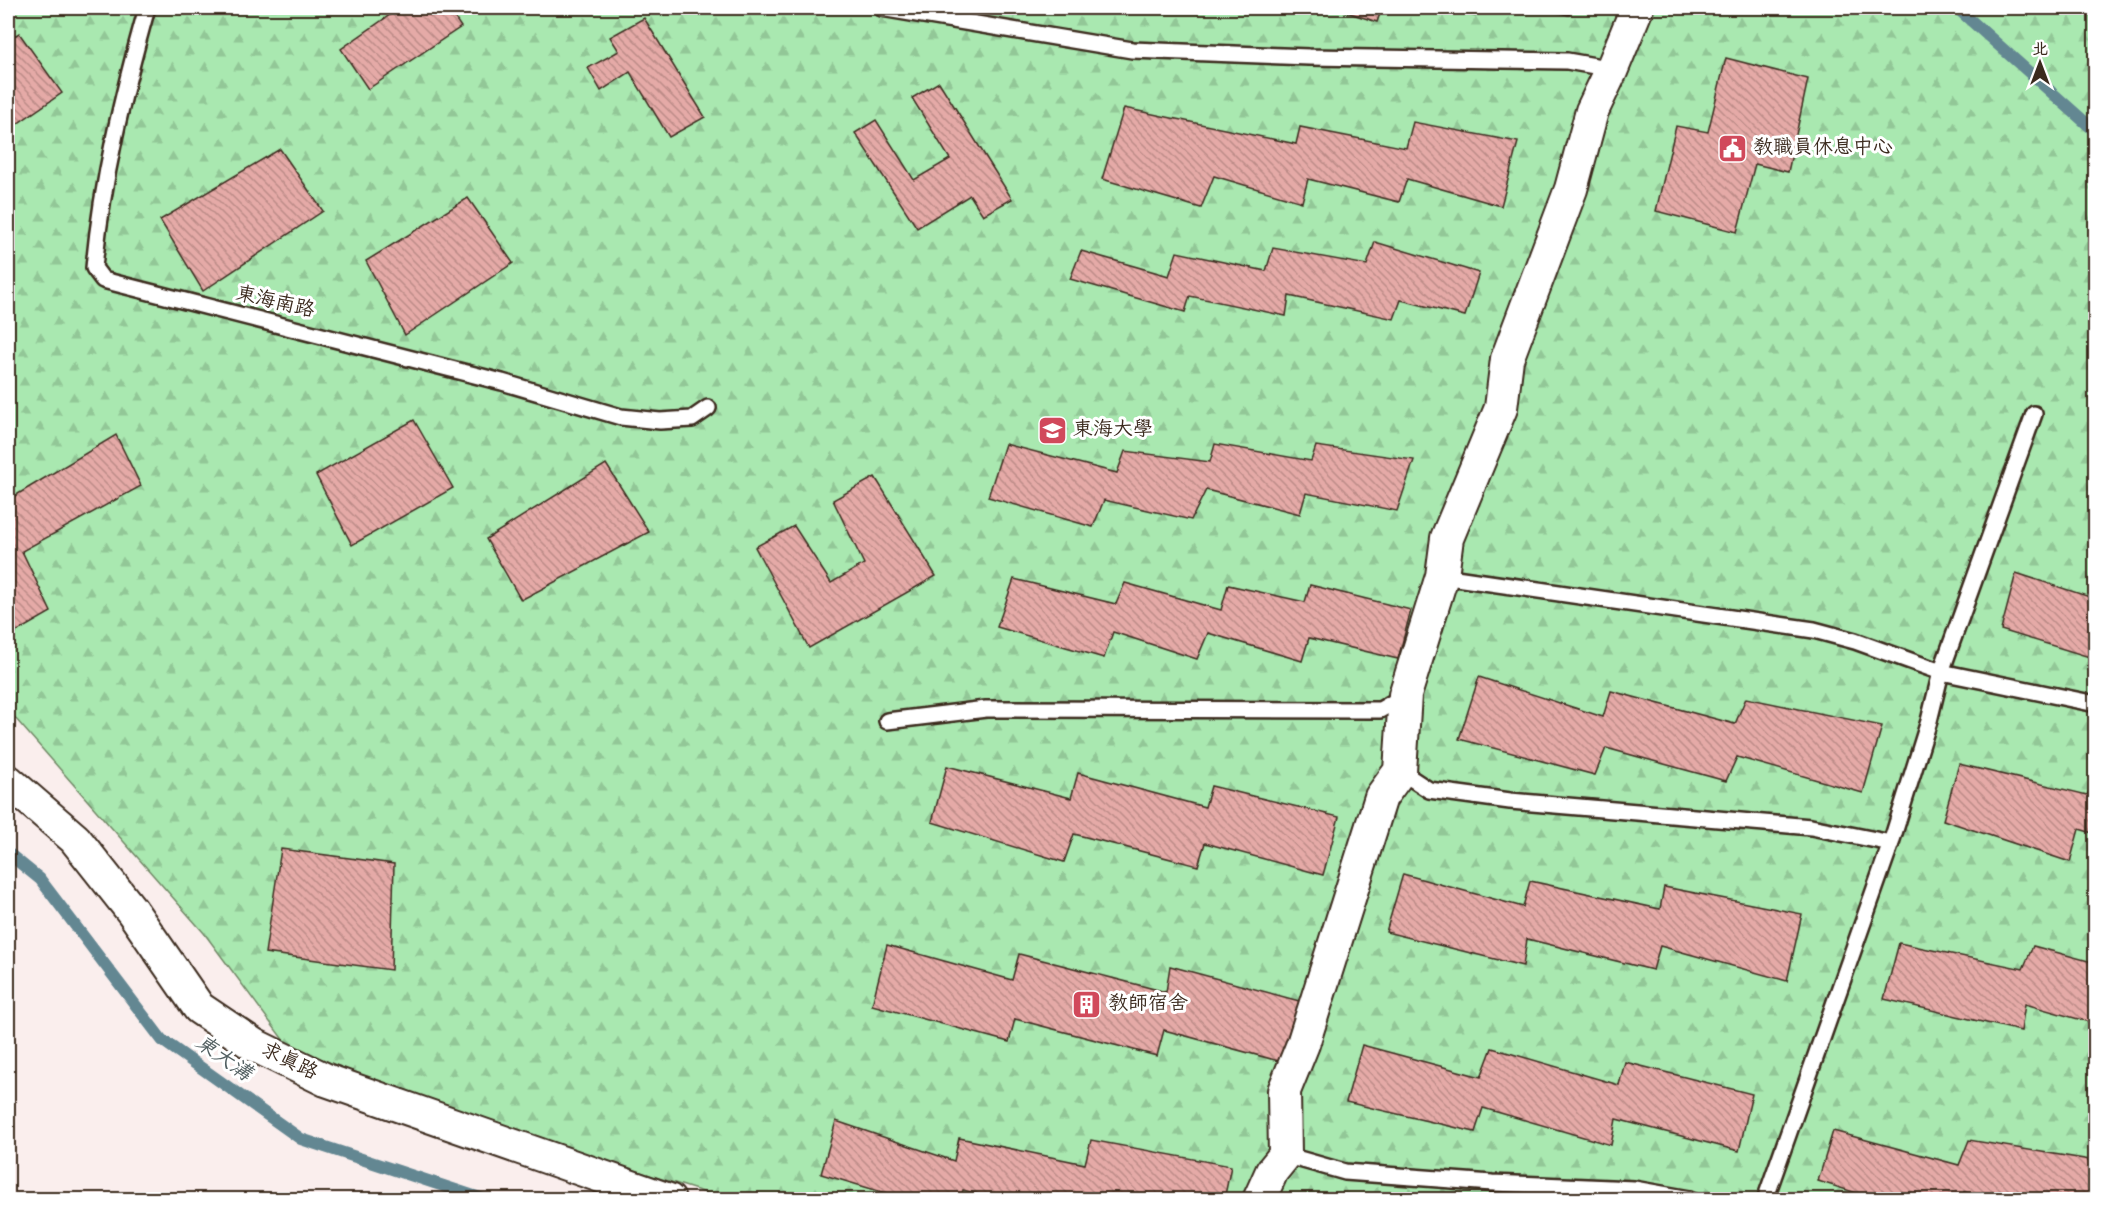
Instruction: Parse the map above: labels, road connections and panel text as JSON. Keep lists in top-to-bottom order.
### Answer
{
  "streets": {
    "street": ["求真路"],
    "lane": ["東海南路"]
  },
  "water": ["東大溝"],
  "places": {
    "public building": ["教職員休息中心"],
    "school or university": ["東海大學"],
    "building": ["教師宿舍"]
  },
  "north": "top"
}
